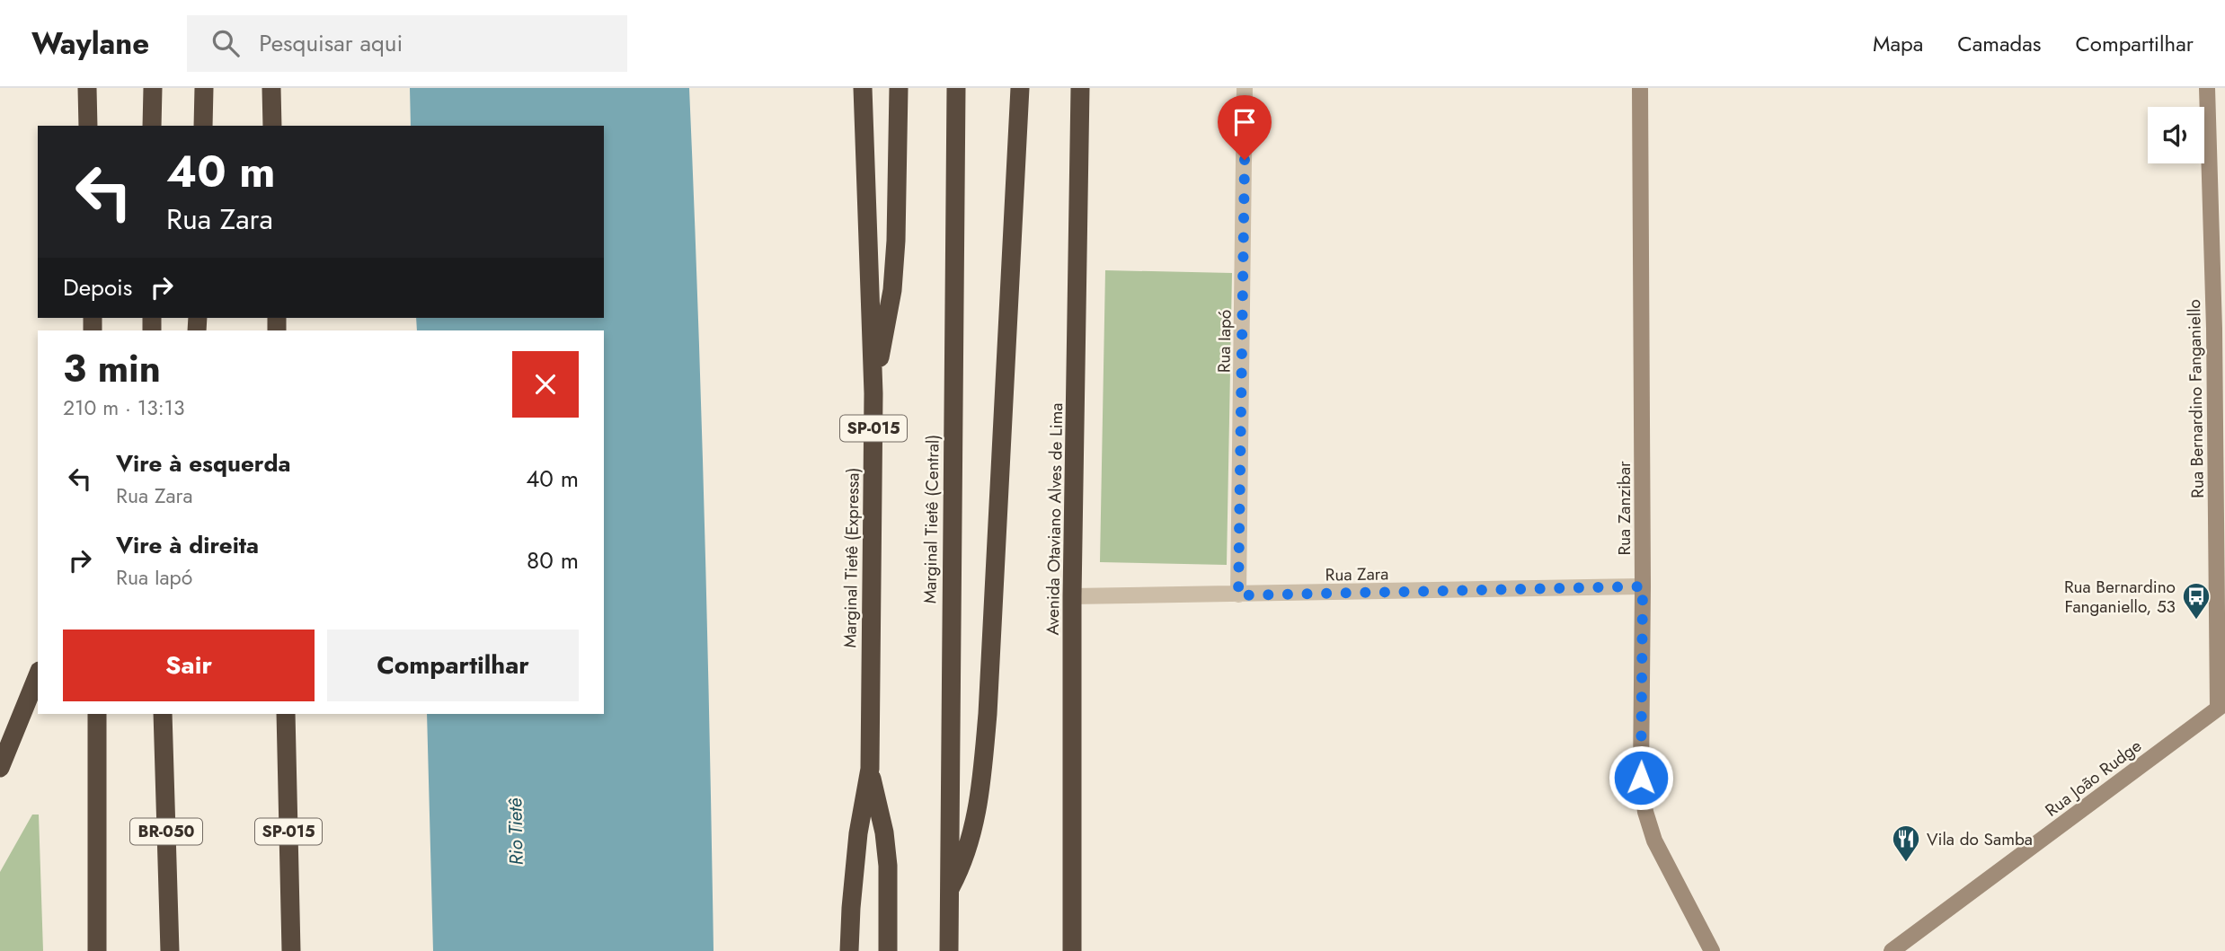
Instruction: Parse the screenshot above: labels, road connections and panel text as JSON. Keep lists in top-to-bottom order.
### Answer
{
  "streets": {
    "highway": [
      "SP-015",
      "Marginal Tietê (Central)",
      "Avenida Otaviano Alves de Lima",
      "Marginal Tietê (Expressa)",
      "BR-050"
    ],
    "street": [
      "Rua Iapó",
      "Rua Bernardino Fanganiello",
      "Rua Zanzibar",
      "Rua Zara",
      "Rua João Rudge"
    ]
  },
  "crossings": [
    ["Rua Iapó", "Rua Zara"],
    ["Rua Bernardino Fanganiello", "Rua João Rudge"],
    ["SP-015", "Marginal Tietê (Expressa)"],
    ["Rua Zanzibar", "Rua Zara"],
    ["Avenida Otaviano Alves de Lima", "Rua Zara"]
  ],
  "water": ["Rio Tietê"],
  "places": {
    "bus stop": ["Rua Bernardino Fanganiello, 53"],
    "restaurant": ["Vila do Samba"]
  },
  "page": {
    "header": "Waylane",
    "search": "Pesquisar aqui",
    "nav": ["Mapa", "Camadas", "Compartilhar"],
    "turn": ["40 m", "Rua Zara"],
    "then": "Depois",
    "heading": ["3 min", "210 m · 13:13"],
    "list": [
      {
        "name": "Vire à esquerda",
        "note": "Rua Zara",
        "value": "40 m"
      },
      {
        "name": "Vire à direita",
        "note": "Rua Iapó",
        "value": "80 m"
      }
    ],
    "buttons": ["Sair", "Compartilhar"]
  }
}
